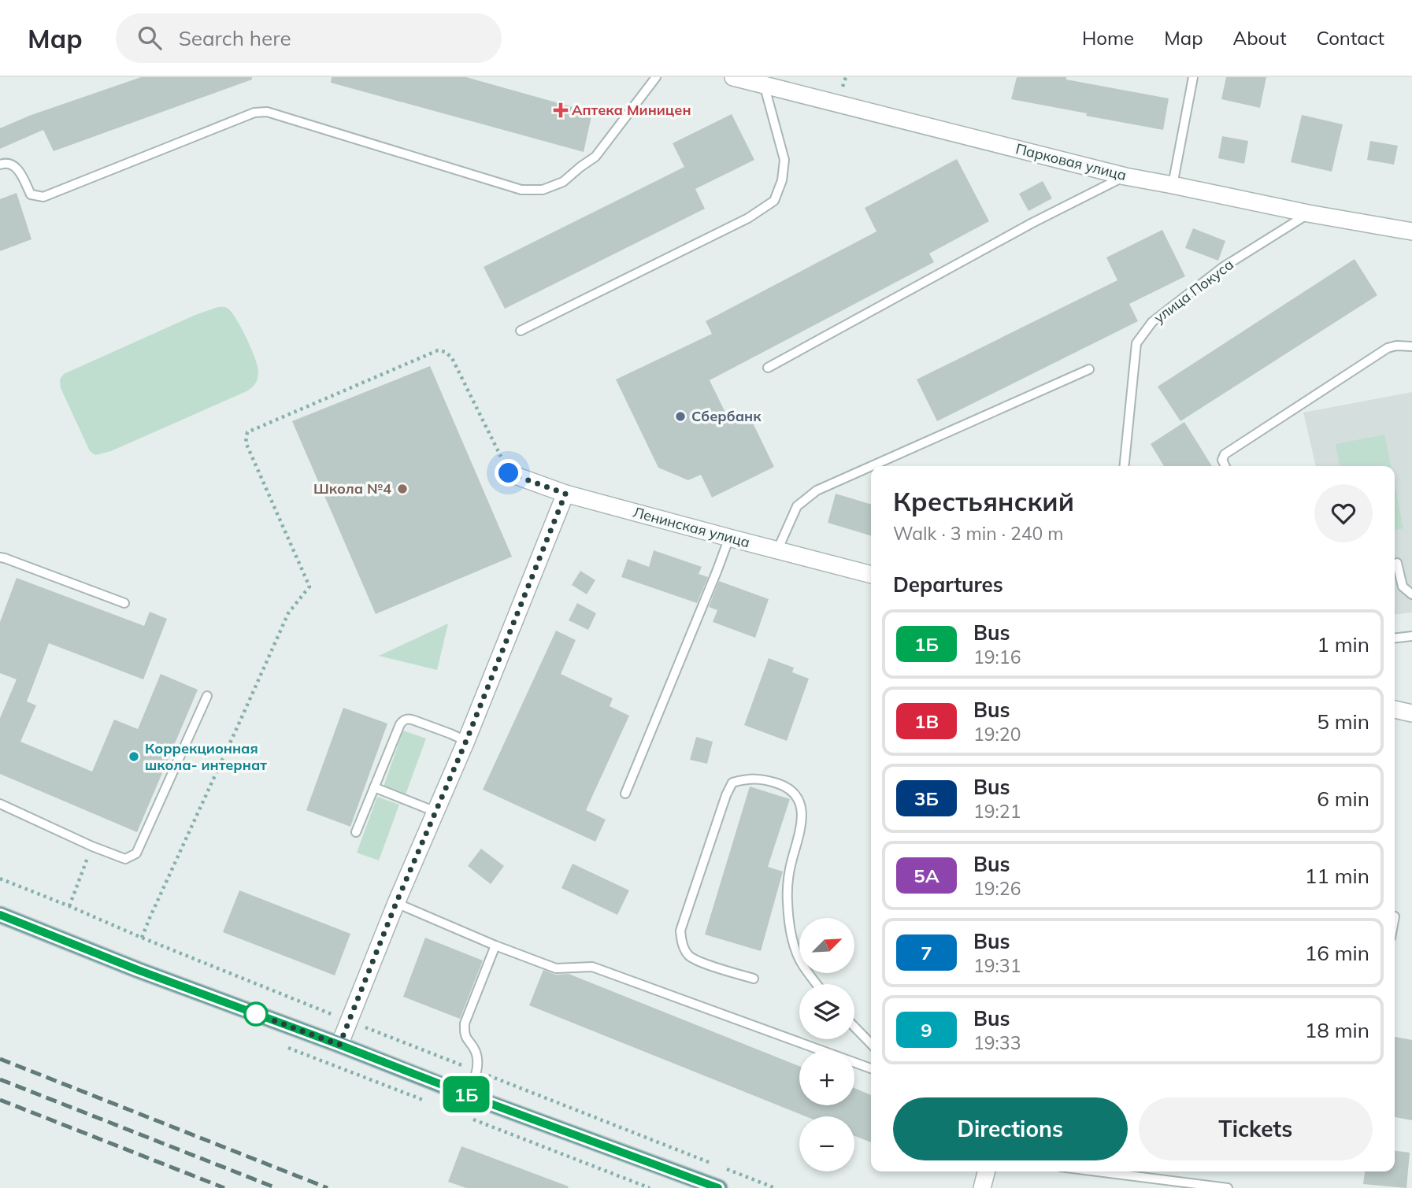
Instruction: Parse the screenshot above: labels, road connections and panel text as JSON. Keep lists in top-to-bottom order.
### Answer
{
  "streets": {
    "street": ["Парковая улица", "Ленинская улица"],
    "lane": ["улица Покуса"]
  },
  "crossings": [
    ["Парковая улица", "улица Покуса"]
  ],
  "places": {
    "health": ["Аптека Миницен"],
    "other": ["Сбербанк", "Школа №4", "Коррекционная школа- интернат"]
  },
  "lines": ["bus line 1Б"],
  "north": "top right",
  "page": {
    "header": "Map",
    "search": "Search here",
    "nav": [
      "Home",
      "Map",
      "About",
      "Contact"
    ],
    "on_map": "1Б",
    "heading": [
      ["Крестьянский", "Walk · 3 min · 240 m"],
      "Departures"
    ],
    "list": [
      {
        "mark": "1Б",
        "name": "Bus",
        "note": "19:16",
        "value": "1 min"
      },
      {
        "mark": "1В",
        "name": "Bus",
        "note": "19:20",
        "value": "5 min"
      },
      {
        "mark": "3Б",
        "name": "Bus",
        "note": "19:21",
        "value": "6 min"
      },
      {
        "mark": "5А",
        "name": "Bus",
        "note": "19:26",
        "value": "11 min"
      },
      {
        "mark": "7",
        "name": "Bus",
        "note": "19:31",
        "value": "16 min"
      },
      {
        "mark": "9",
        "name": "Bus",
        "note": "19:33",
        "value": "18 min"
      }
    ],
    "map_buttons": ["+", "−"],
    "buttons": ["Directions", "Tickets"]
  }
}
